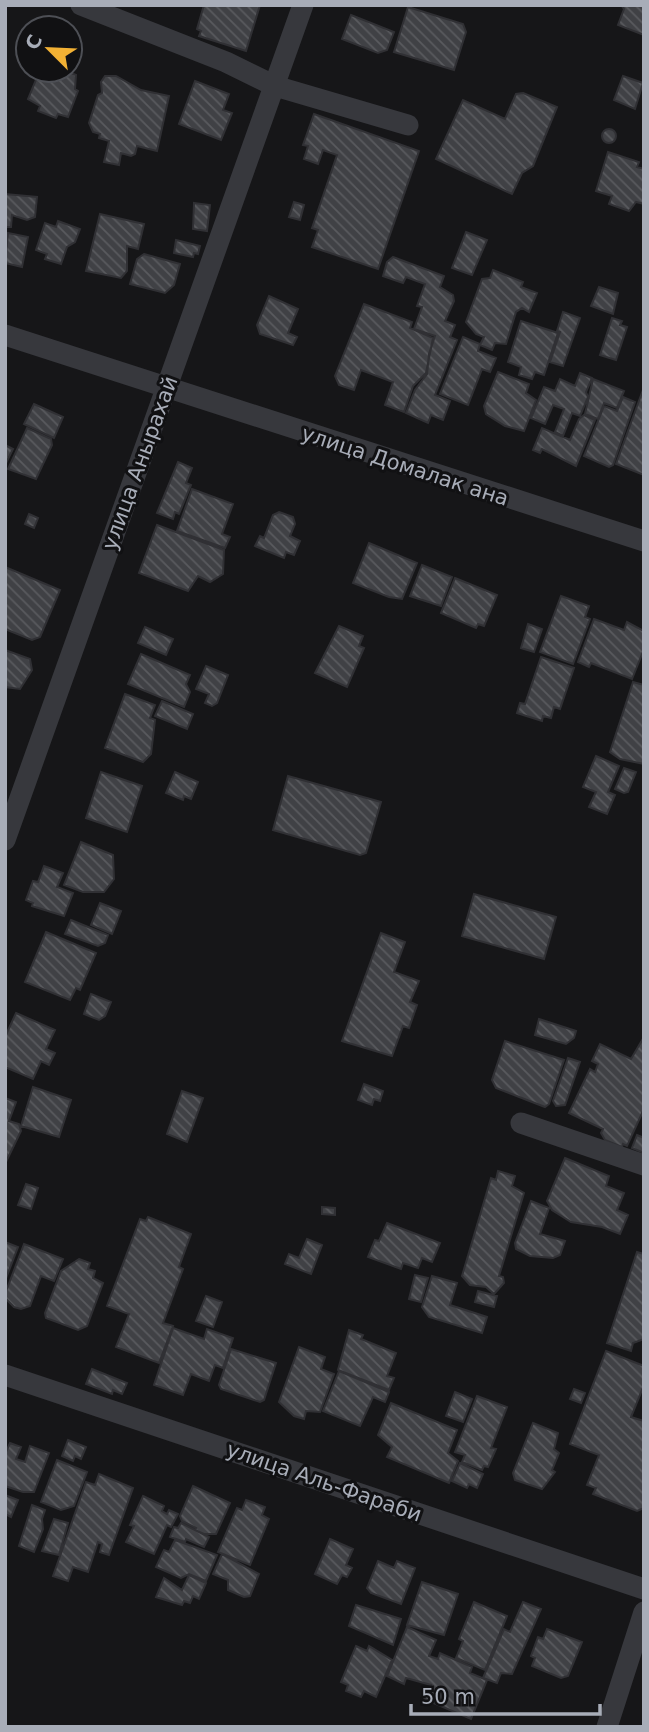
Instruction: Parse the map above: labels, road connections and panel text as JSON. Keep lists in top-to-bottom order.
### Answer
{
  "streets": {
    "street": ["улица Анырахай", "улица Домалак ана", "улица Аль-Фараби"]
  },
  "crossings": [
    ["улица Анырахай", "улица Домалак ана"]
  ],
  "scale_bar": "50 m",
  "north": "top left"
}
